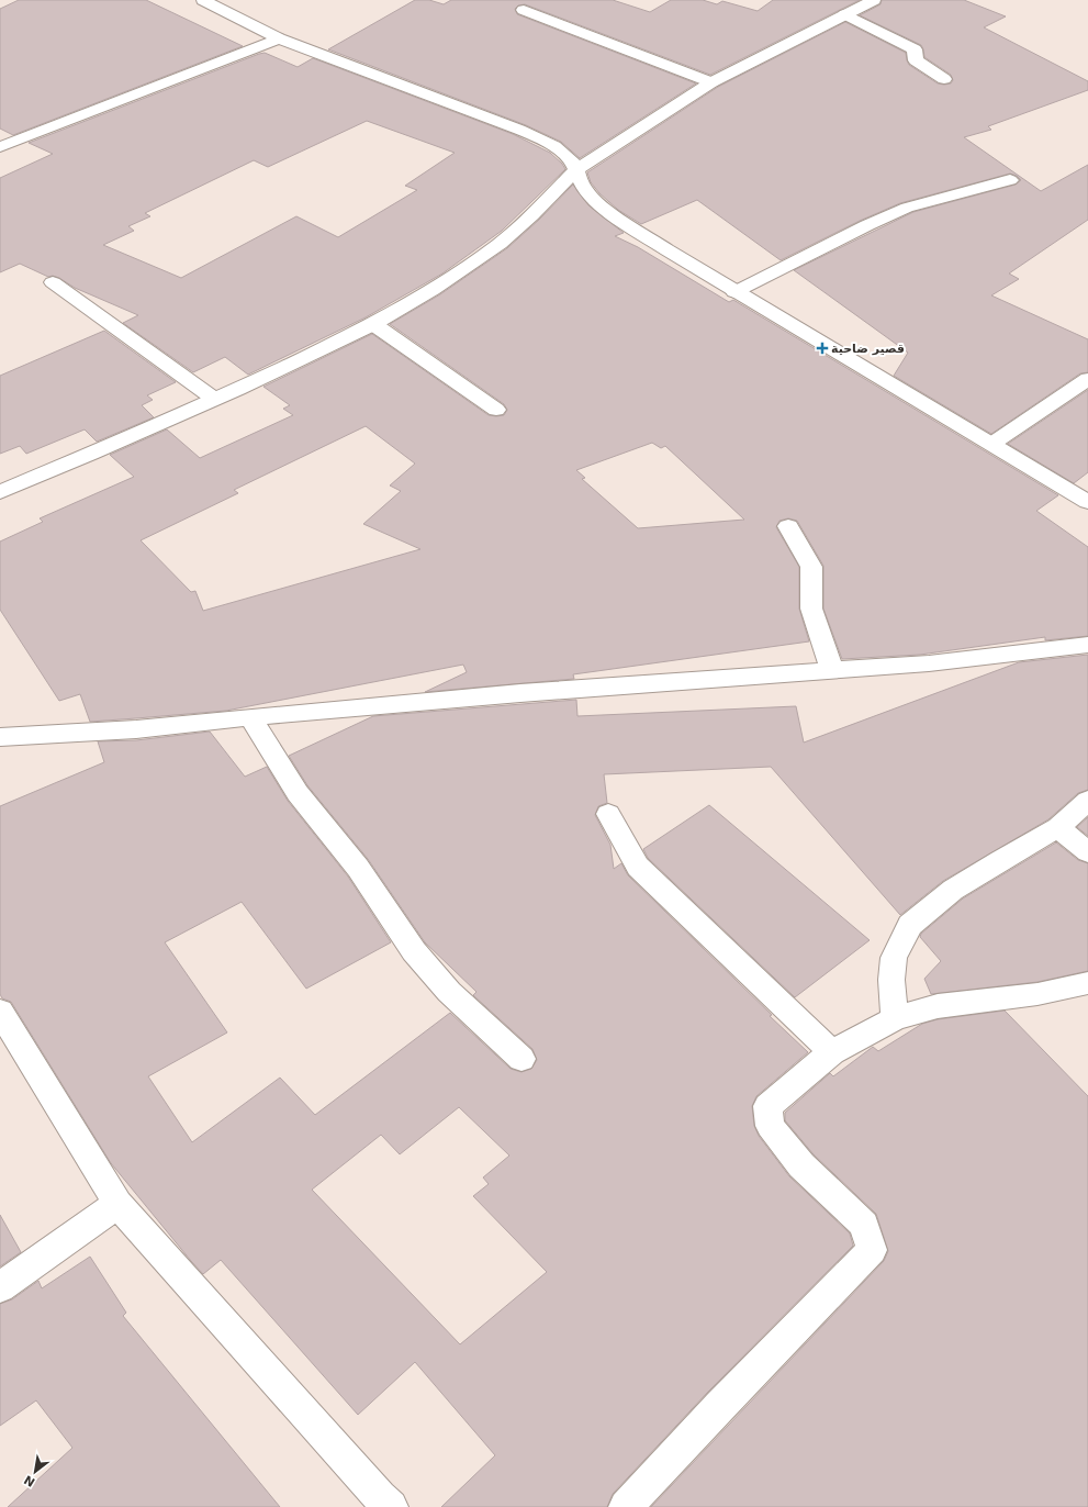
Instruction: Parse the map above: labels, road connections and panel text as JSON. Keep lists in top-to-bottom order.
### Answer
{
  "places": {
    "health": ["قصير ضاحية"]
  },
  "north": "bottom left"
}
